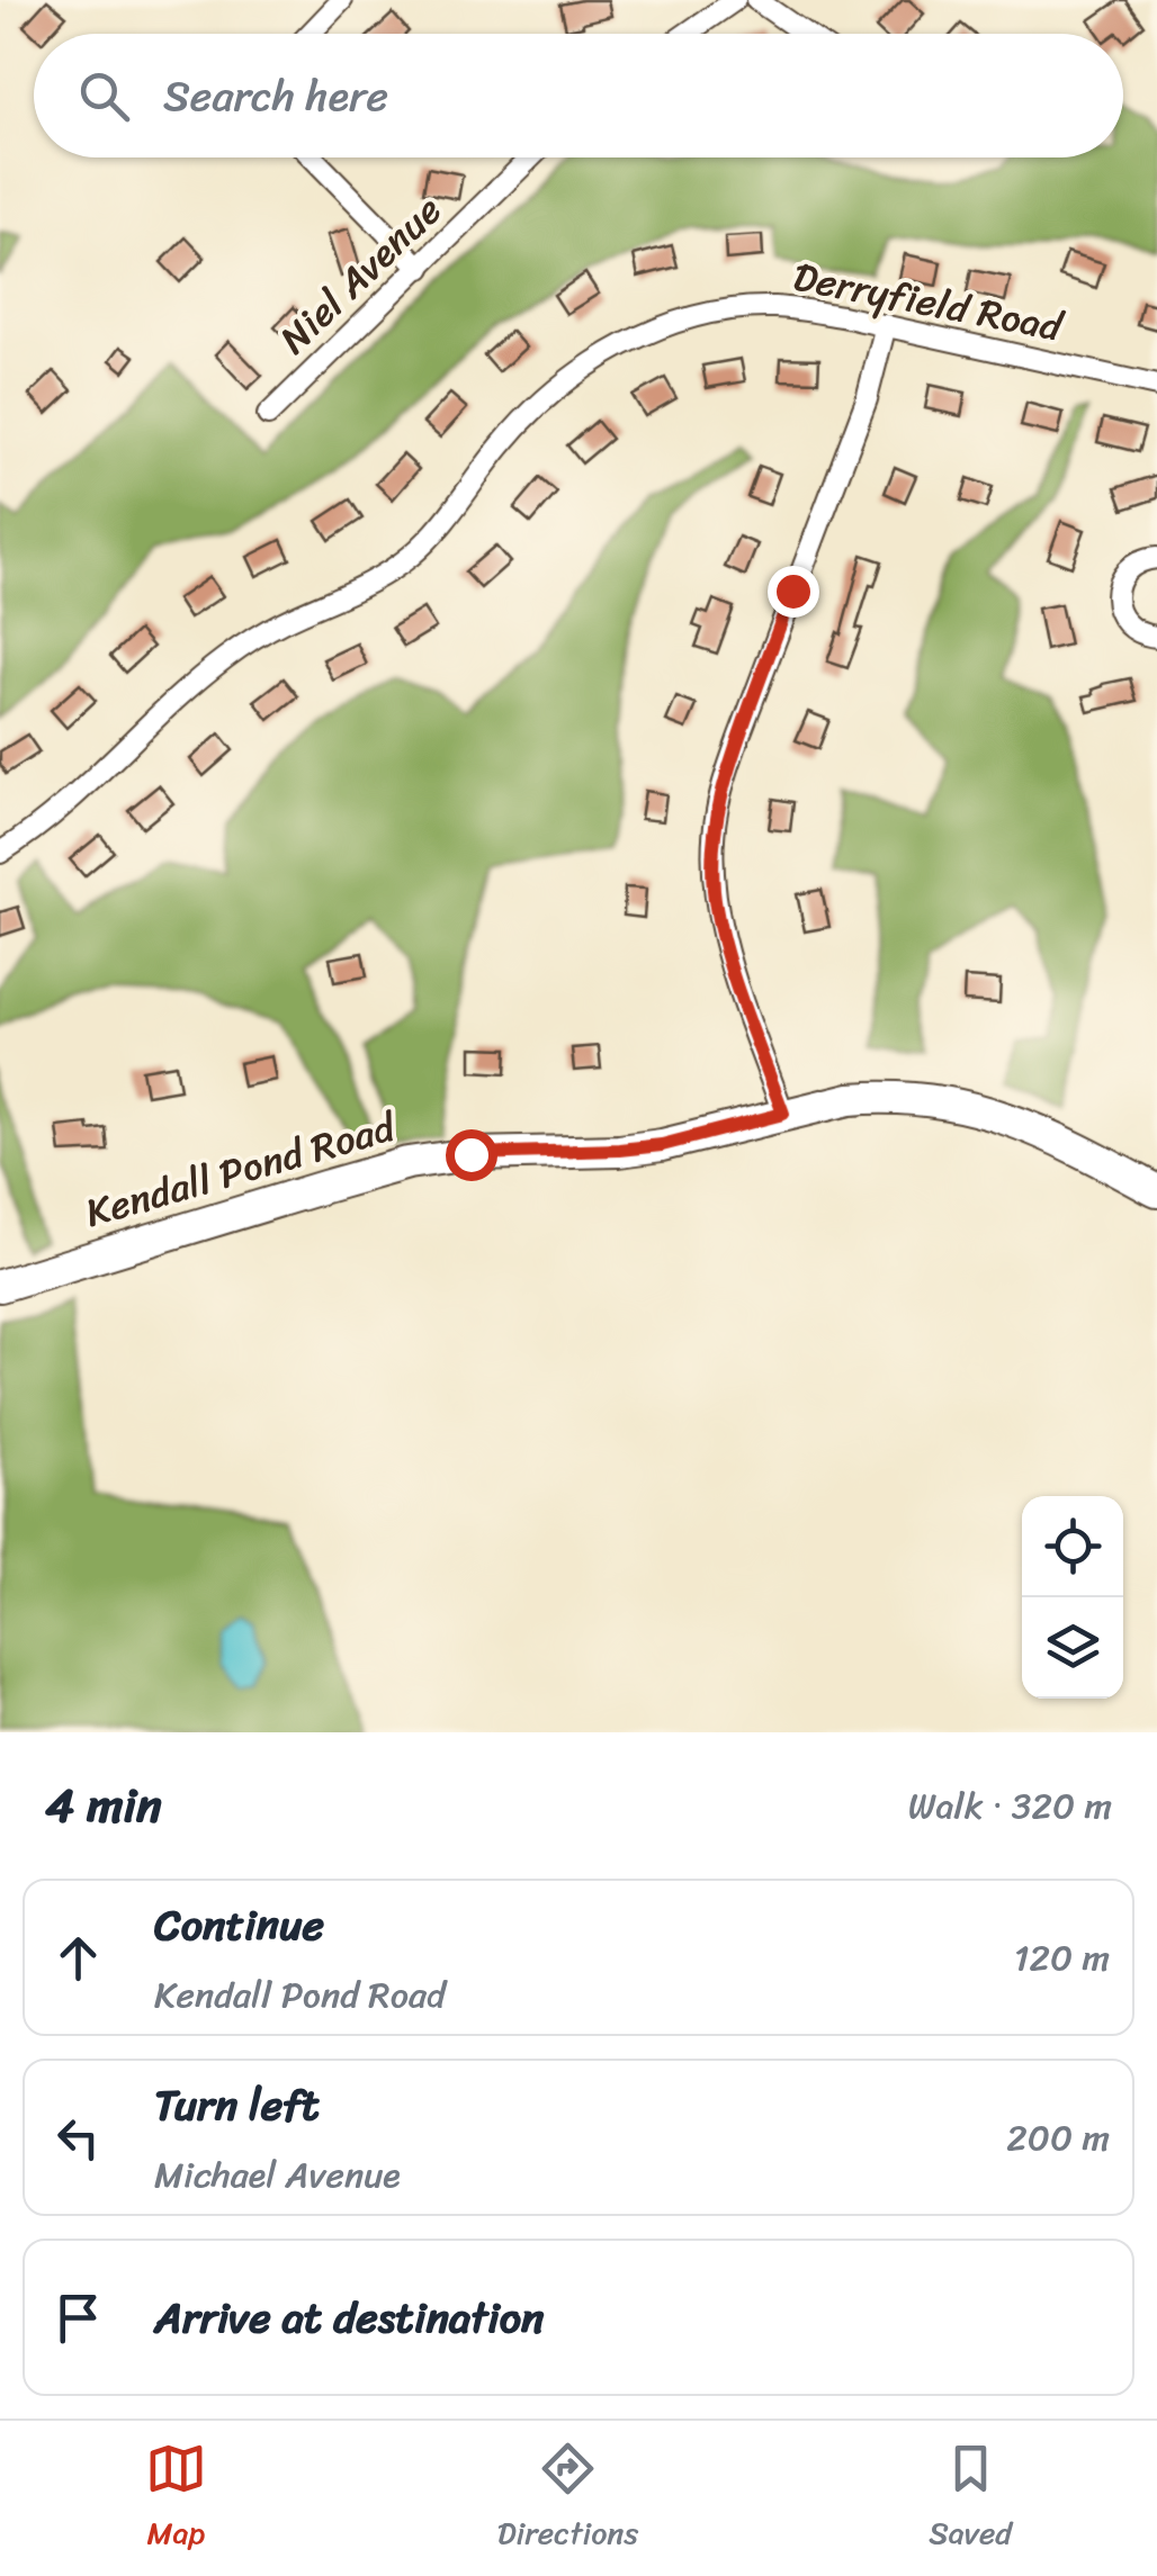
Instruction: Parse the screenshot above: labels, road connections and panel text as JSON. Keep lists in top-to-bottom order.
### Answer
{
  "streets": {
    "street": ["Niel Avenue", "Derryfield Road", "Kendall Pond Road"]
  },
  "page": {
    "search": "Search here",
    "heading": ["4 min", "Walk · 320 m"],
    "list": [
      ["Continue", "Kendall Pond Road", "120 m"],
      ["Turn left", "Michael Avenue", "200 m"],
      "Arrive at destination"
    ],
    "nav": ["Map", "Directions", "Saved"]
  }
}
